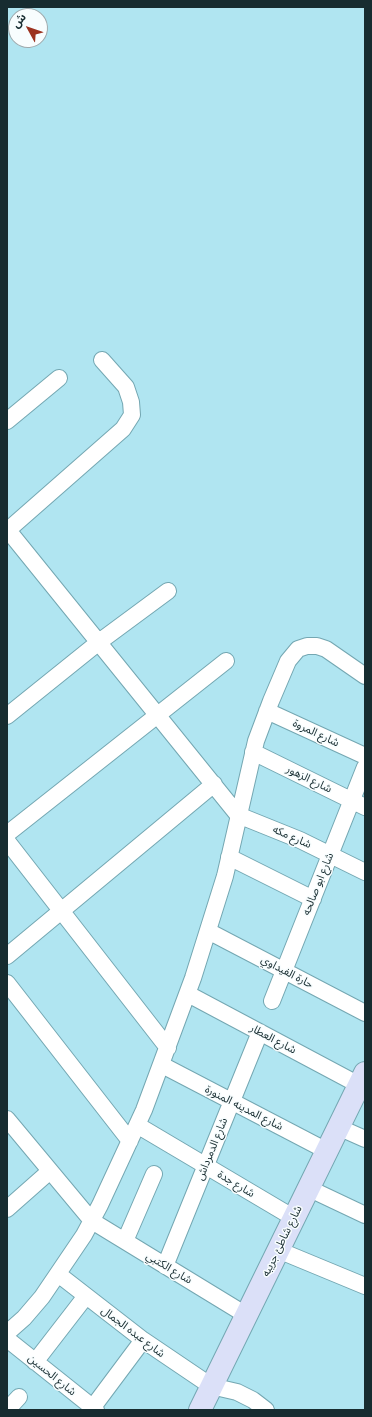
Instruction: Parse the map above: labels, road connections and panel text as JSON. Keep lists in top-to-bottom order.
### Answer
{
  "streets": {
    "street": [
      "شارع المروة",
      "شارع الزهور",
      "شارع مكه",
      "شارع ابو صالحه",
      "حارة الفيداوي",
      "شارع العطار",
      "شارع المدينه المنورة",
      "شارع الدمرداش",
      "شارع جدة",
      "شارع شاطئ جريبه",
      "شارع الكتبي",
      "شارع عبده الجمال",
      "شارع الحسين"
    ]
  },
  "crossings": [
    ["شارع الزهور", "شارع ابو صالحه"],
    ["شارع مكه", "شارع ابو صالحه"],
    ["شارع ابو صالحه", "حارة الفيداوي"],
    ["شارع العطار", "شارع الدمرداش"],
    ["شارع العطار", "شارع شاطئ جريبه"],
    ["شارع المدينه المنورة", "شارع الدمرداش"],
    ["شارع المدينه المنورة", "شارع شاطئ جريبه"],
    ["شارع الدمرداش", "شارع جدة"],
    ["شارع الدمرداش", "شارع الكتبي"],
    ["شارع جدة", "شارع شاطئ جريبه"],
    ["شارع شاطئ جريبه", "شارع الكتبي"],
    ["شارع شاطئ جريبه", "شارع عبده الجمال"]
  ],
  "north": "top left"
}
